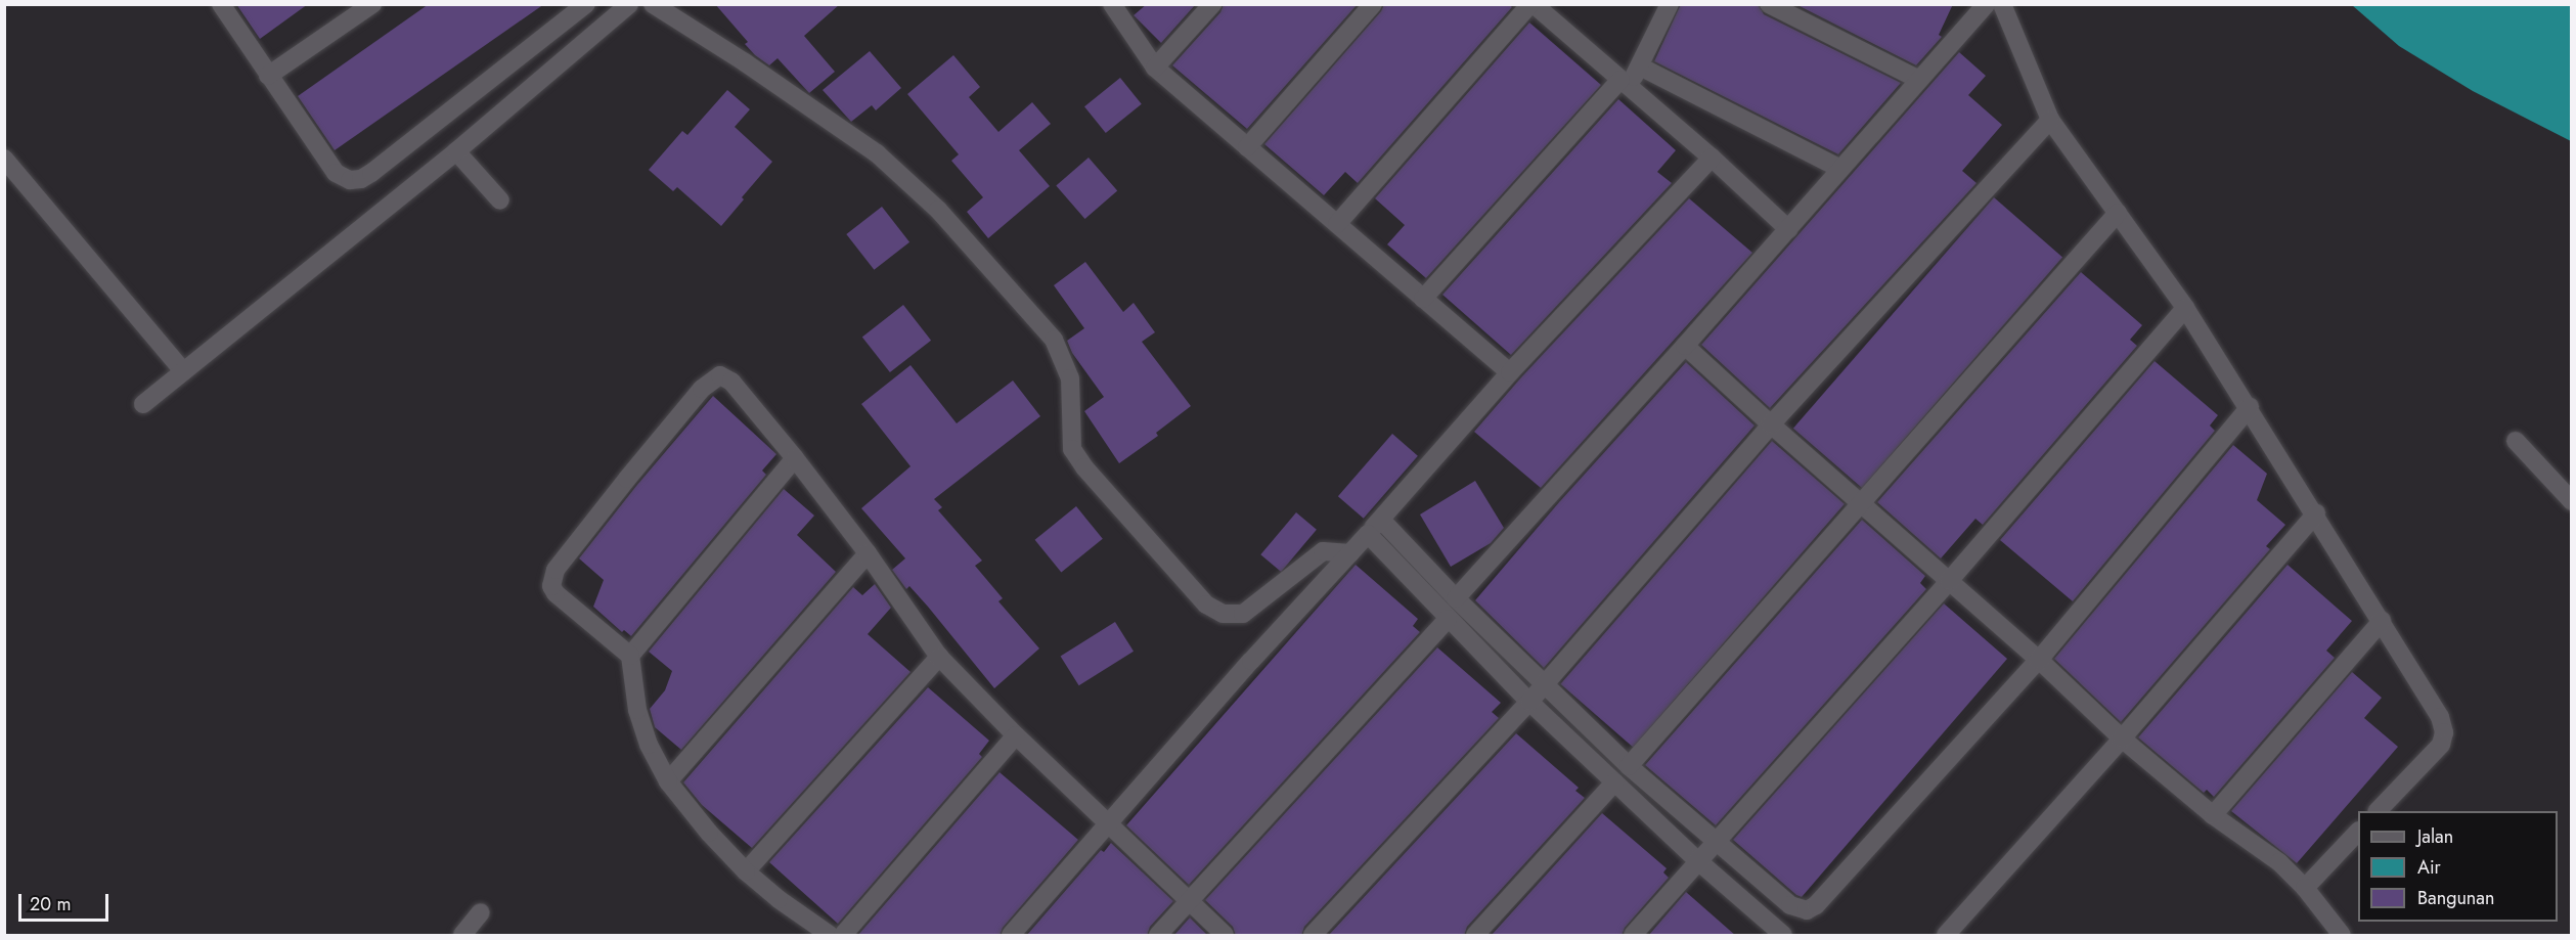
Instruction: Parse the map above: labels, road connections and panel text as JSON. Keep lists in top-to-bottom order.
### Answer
{
  "legend": ["Jalan", "Air", "Bangunan"],
  "scale_bar": "20 m"
}
